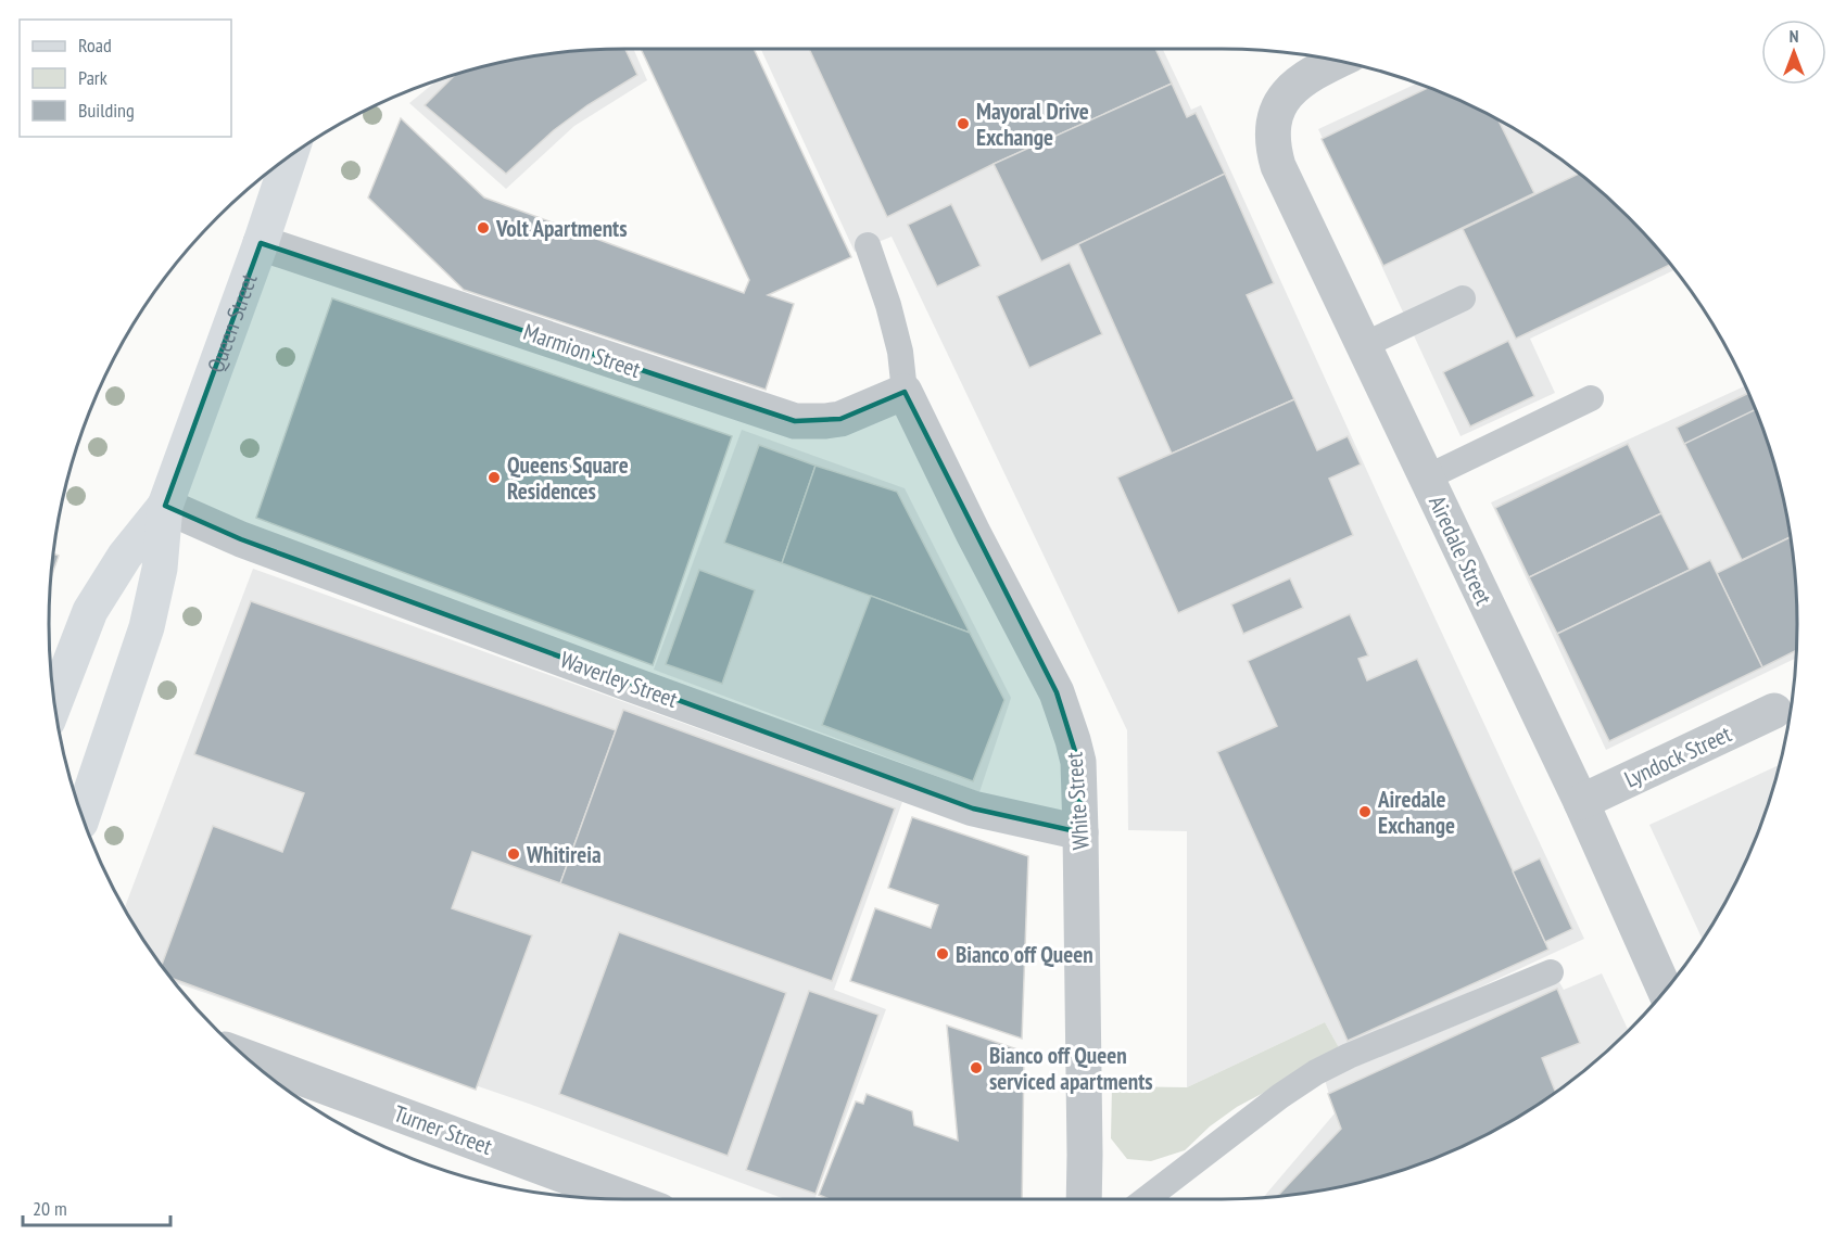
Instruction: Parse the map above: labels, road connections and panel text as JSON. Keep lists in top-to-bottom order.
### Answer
{
  "streets": {
    "main road": ["Queen Street"],
    "street": [
      "Marmion Street",
      "Airedale Street",
      "Waverley Street",
      "Lyndock Street",
      "White Street",
      "Turner Street"
    ]
  },
  "crossings": [
    ["Queen Street", "Marmion Street"],
    ["Queen Street", "Waverley Street"],
    ["Marmion Street", "White Street"],
    ["Airedale Street", "Lyndock Street"],
    ["Waverley Street", "White Street"]
  ],
  "places": [
    "Mayoral Drive Exchange",
    "Volt Apartments",
    "Queens Square Residences",
    "Airedale Exchange",
    "Whitireia",
    "Bianco off Queen",
    "Bianco off Queen serviced apartments"
  ],
  "legend": ["Road", "Park", "Building"],
  "scale_bar": "20 m",
  "north": "top"
}
